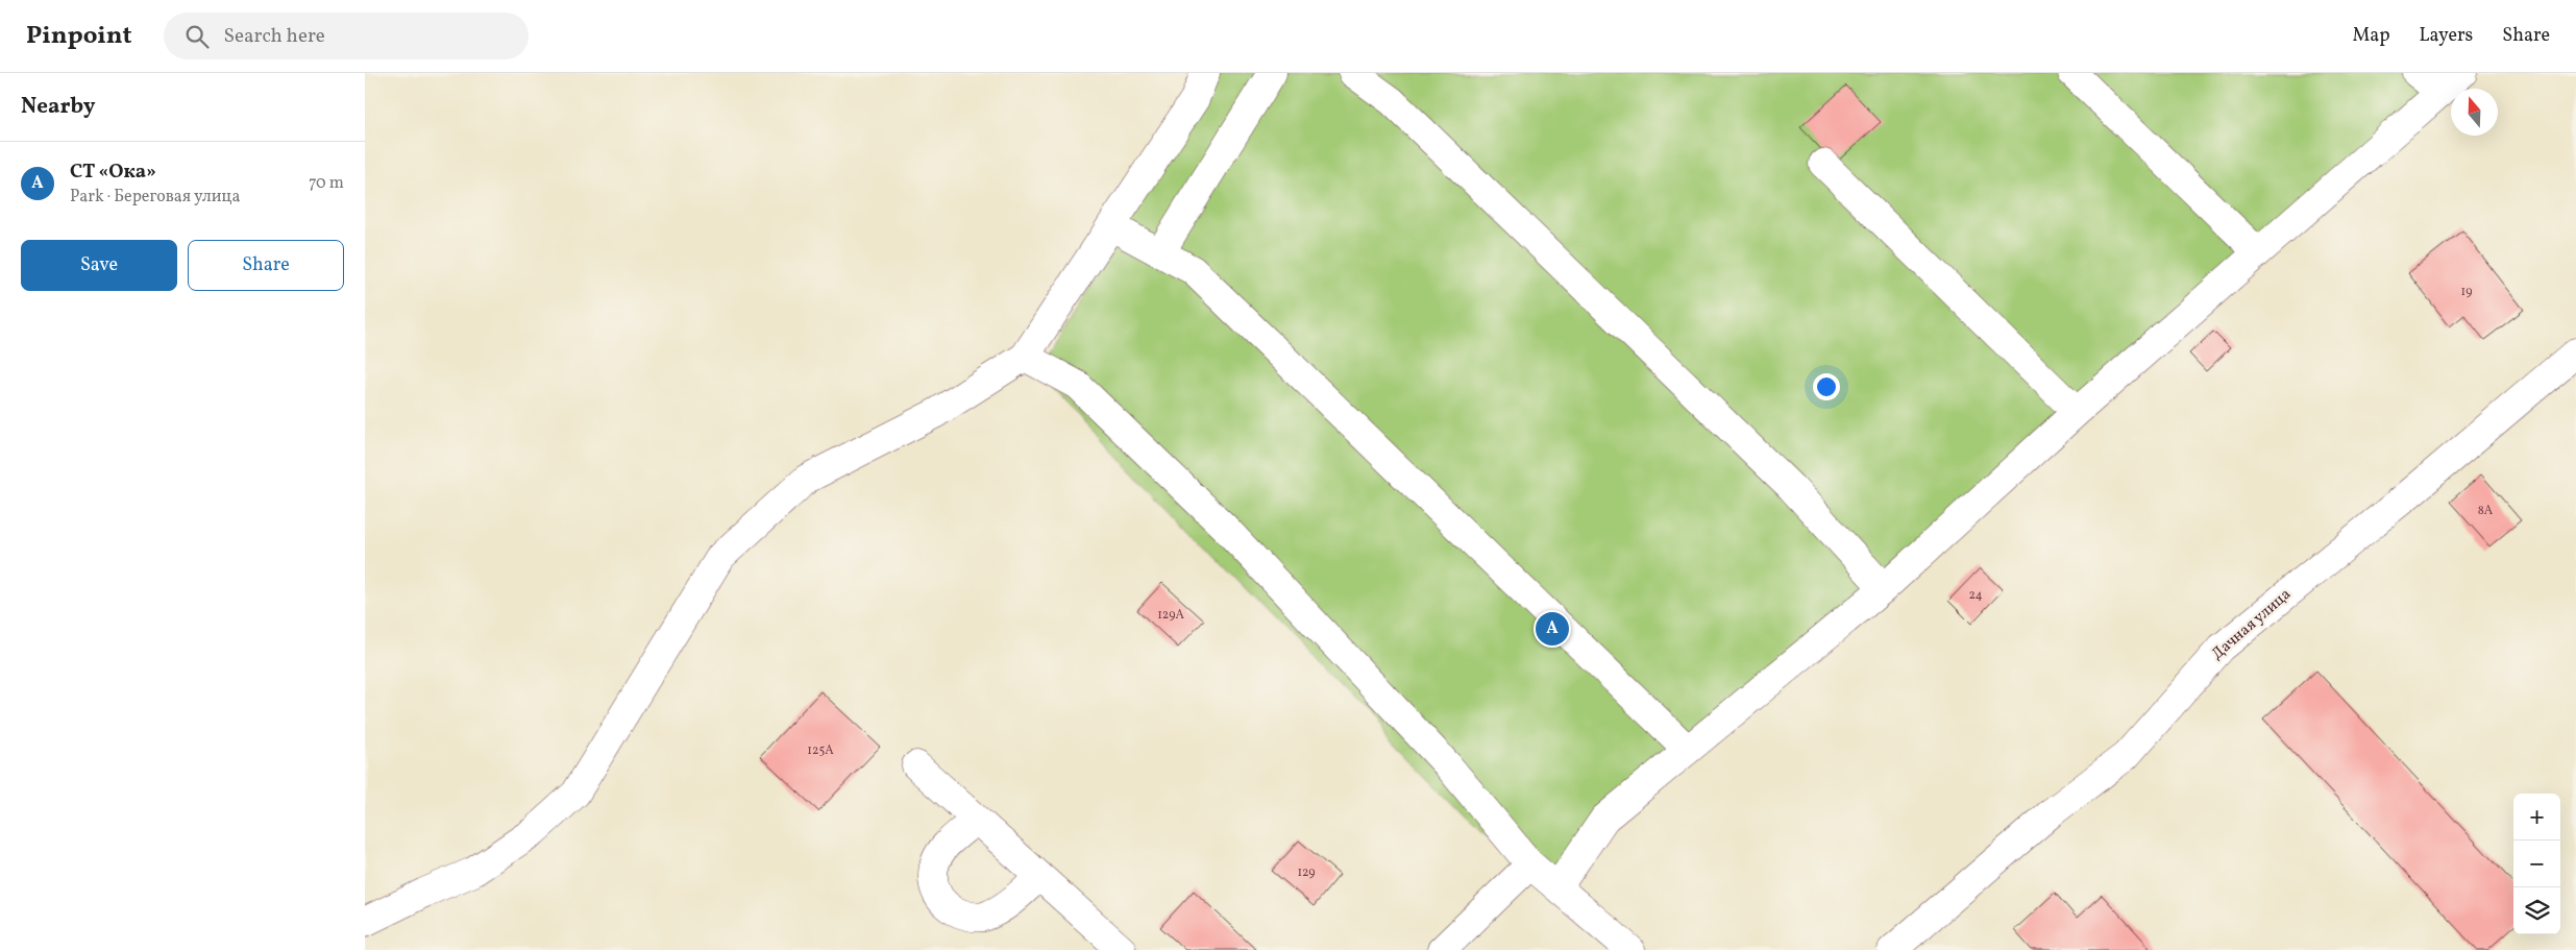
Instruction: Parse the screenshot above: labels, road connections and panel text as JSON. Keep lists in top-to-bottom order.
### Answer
{
  "streets": {
    "street": ["Дачная улица"]
  },
  "house_numbers": [
    "19",
    "8А",
    "24",
    "129А",
    "125А",
    "129"
  ],
  "north": "top",
  "page": {
    "header": "Pinpoint",
    "search": "Search here",
    "nav": ["Map", "Layers", "Share"],
    "heading": "Nearby",
    "list": [
      {
        "mark": "A",
        "name": "СТ «Ока»",
        "note": "Park · Береговая улица",
        "value": "70 m"
      }
    ],
    "buttons": ["Save", "Share"],
    "pins": "A",
    "map_buttons": ["+", "−"]
  }
}
